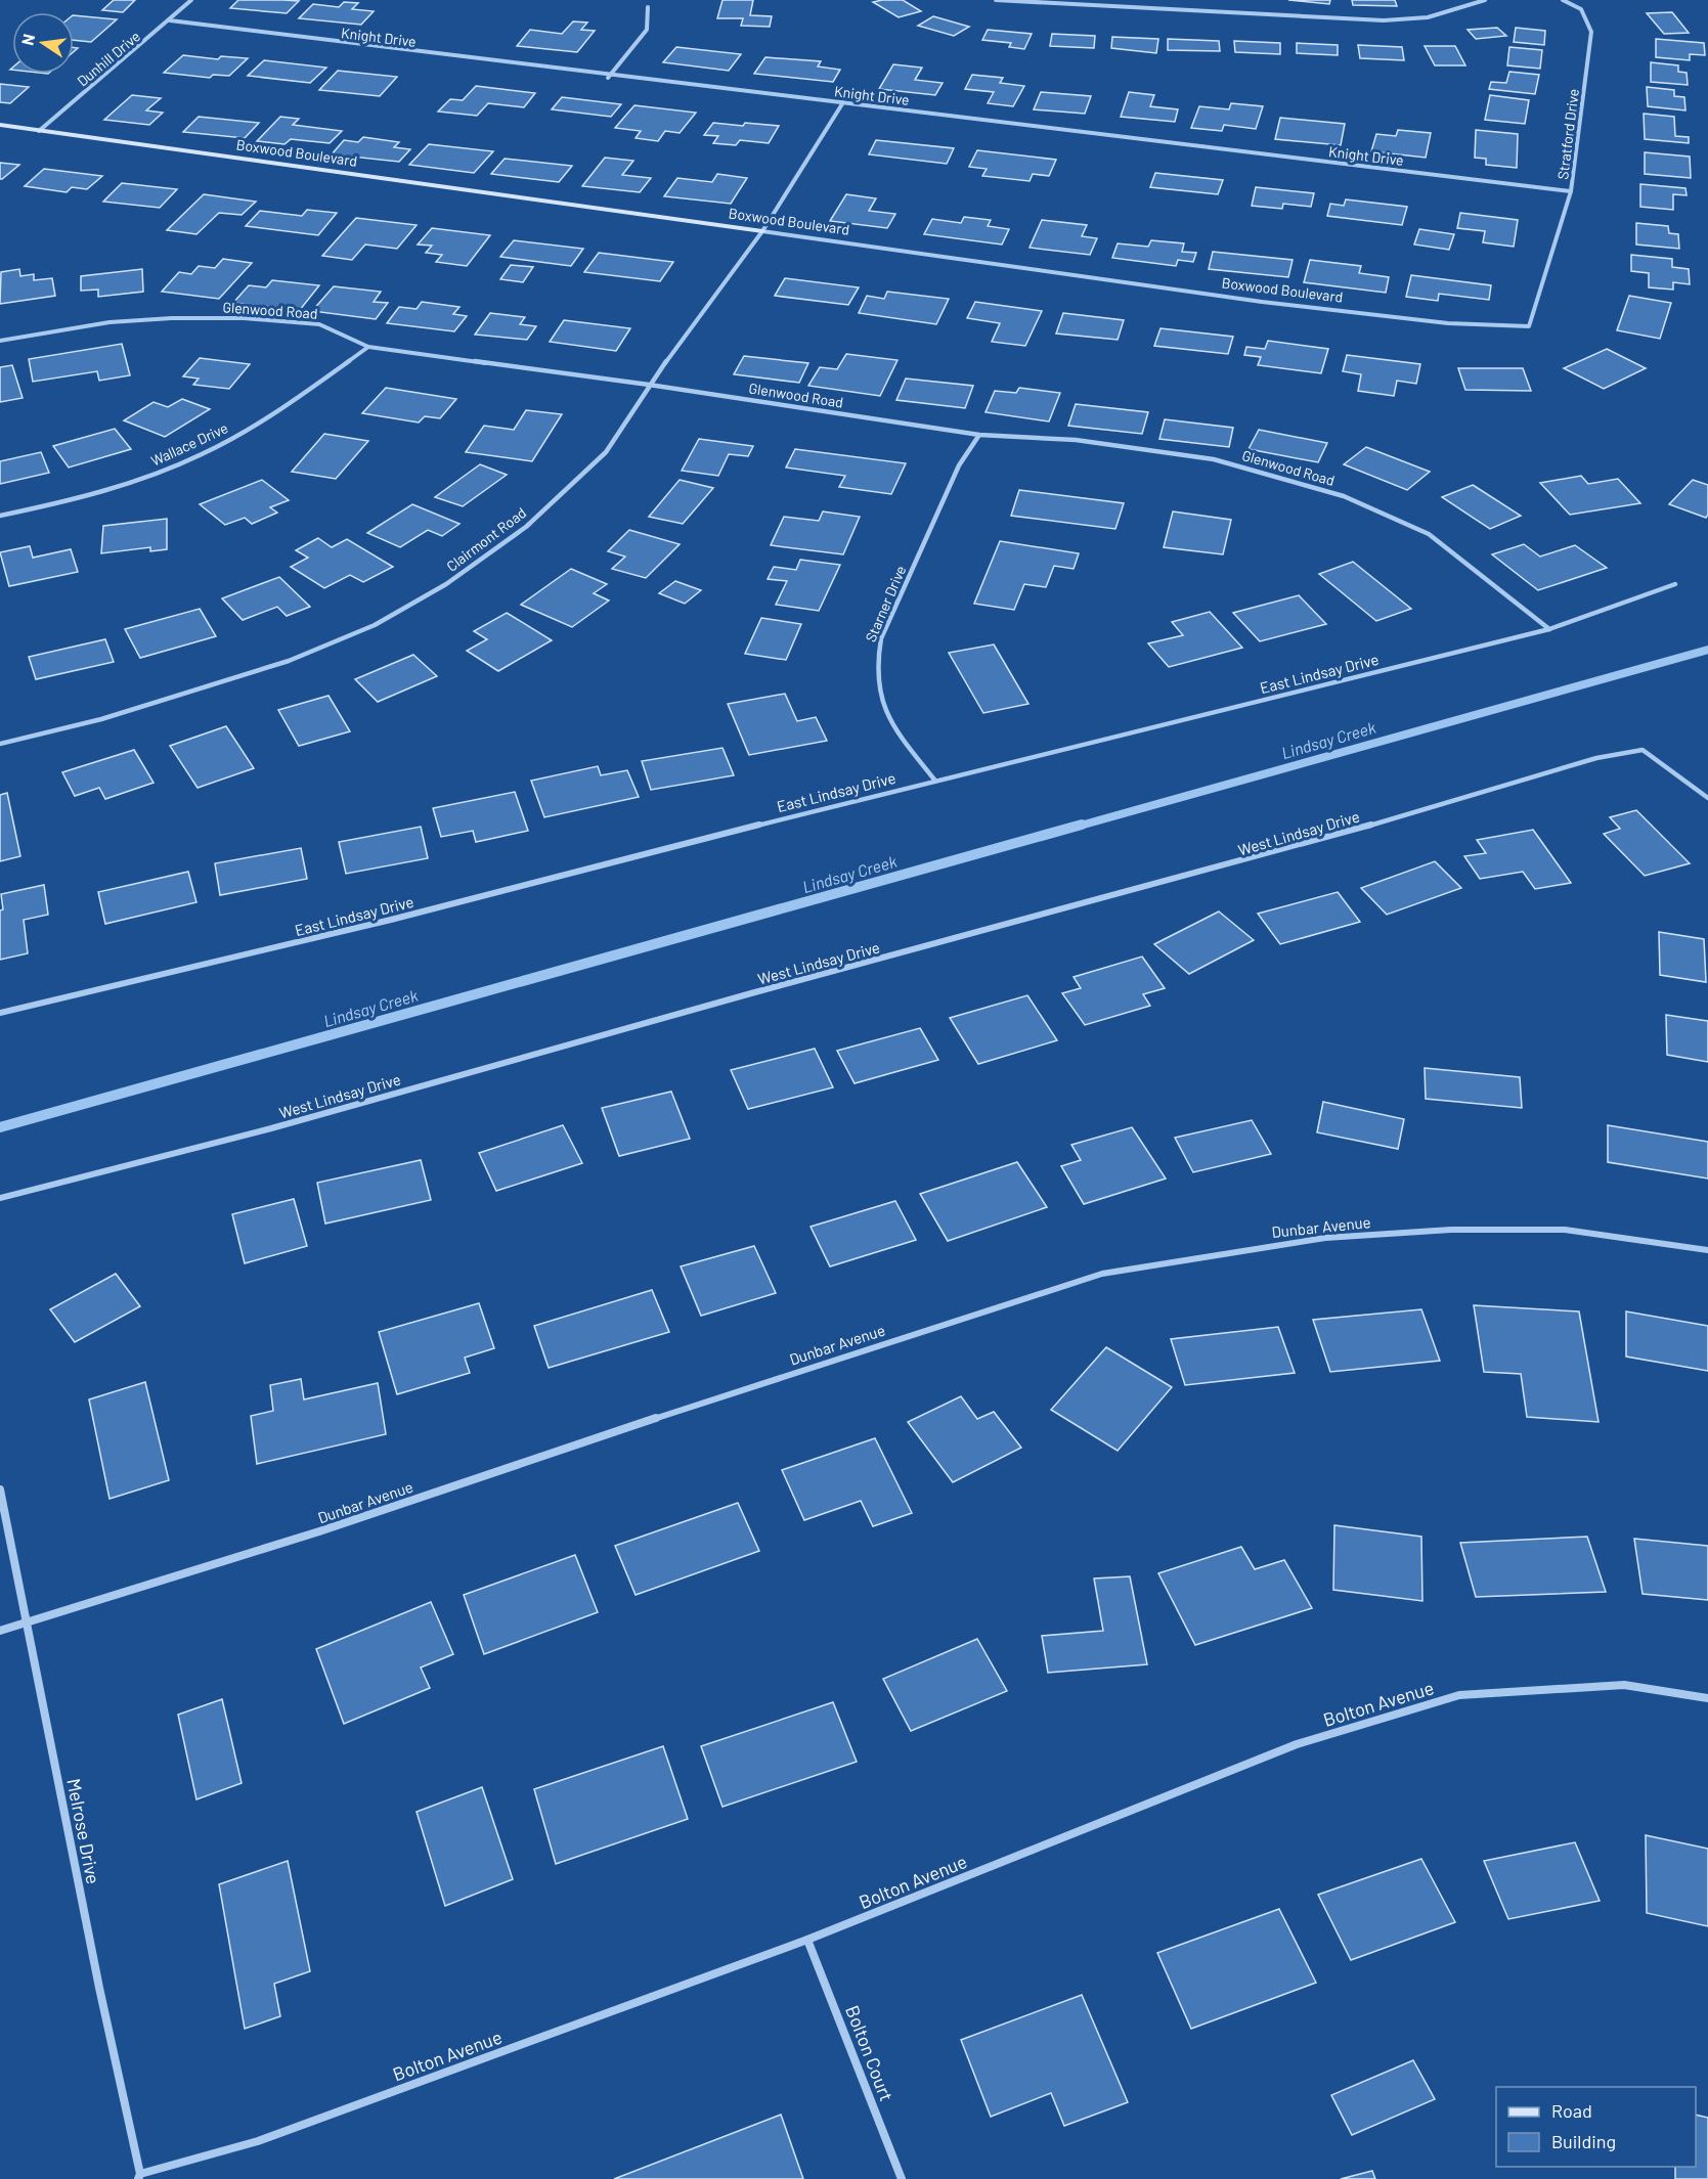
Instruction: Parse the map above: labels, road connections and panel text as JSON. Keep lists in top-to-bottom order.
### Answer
{
  "streets": {
    "street": [
      "Knight Drive",
      "Dunhill Drive",
      "Stratford Drive",
      "Boxwood Boulevard",
      "Glenwood Road",
      "Wallace Drive",
      "Clairmont Road",
      "Starner Drive",
      "East Lindsay Drive",
      "West Lindsay Drive",
      "Dunbar Avenue",
      "Bolton Avenue",
      "Melrose Drive",
      "Bolton Court"
    ]
  },
  "crossings": [
    ["Knight Drive", "Dunhill Drive"],
    ["Knight Drive", "Stratford Drive"],
    ["Knight Drive", "Clairmont Road"],
    ["Dunhill Drive", "Boxwood Boulevard"],
    ["Stratford Drive", "Boxwood Boulevard"],
    ["Boxwood Boulevard", "Clairmont Road"],
    ["Glenwood Road", "Wallace Drive"],
    ["Glenwood Road", "Clairmont Road"],
    ["Glenwood Road", "Starner Drive"],
    ["Glenwood Road", "East Lindsay Drive"],
    ["Starner Drive", "East Lindsay Drive"],
    ["Dunbar Avenue", "Melrose Drive"],
    ["Bolton Avenue", "Melrose Drive"],
    ["Bolton Avenue", "Bolton Court"]
  ],
  "water": ["Lindsay Creek"],
  "legend": ["Road", "Building"],
  "north": "left"
}
